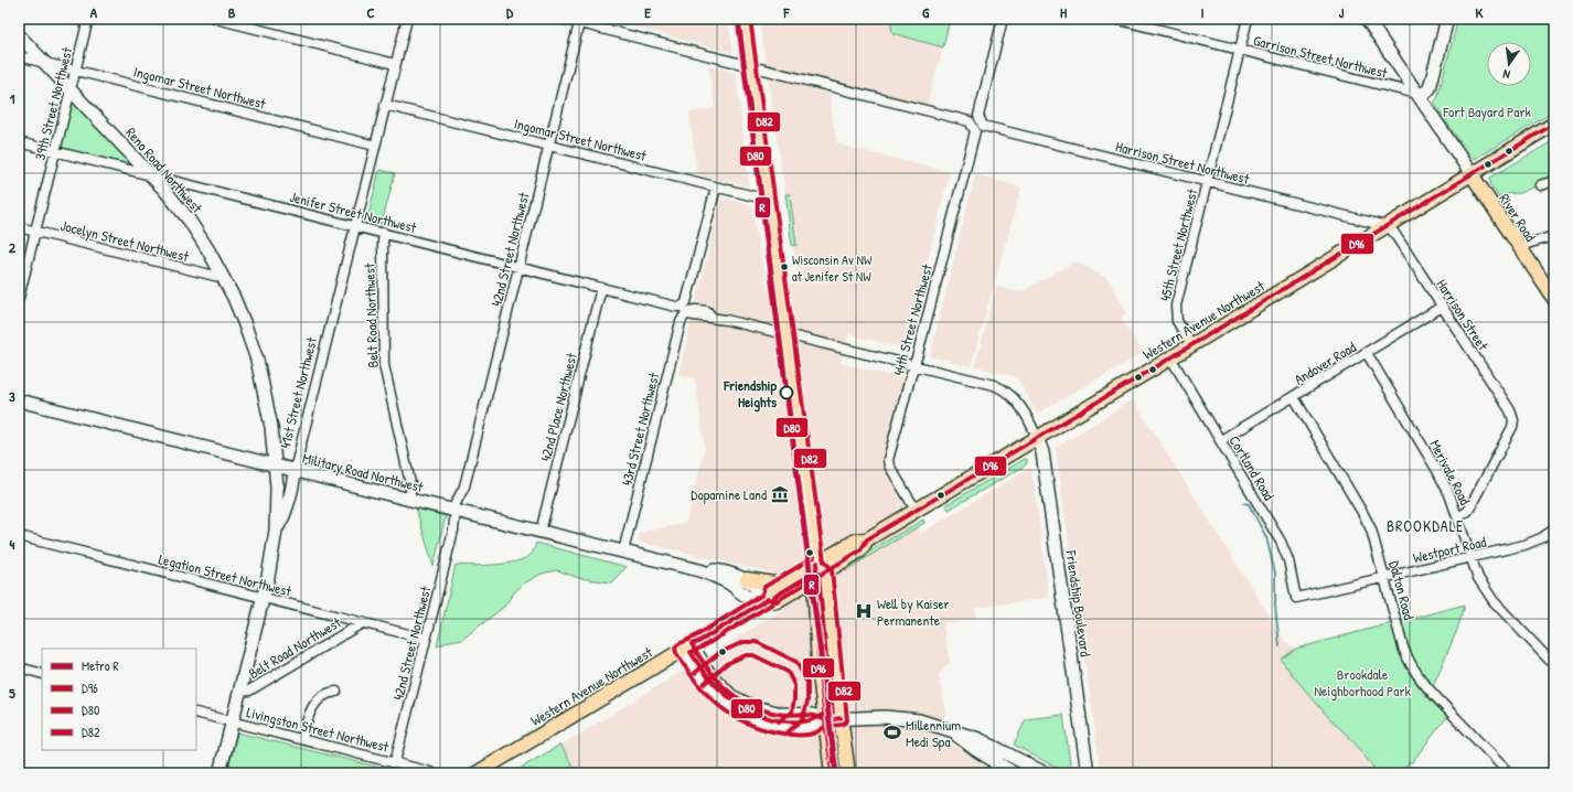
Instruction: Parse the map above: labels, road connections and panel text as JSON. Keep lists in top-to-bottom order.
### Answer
{
  "streets": {
    "main road": [
      "Reno Road Northwest",
      "River Road",
      "Western Avenue Northwest",
      "41st Street Northwest",
      "Military Road Northwest",
      "Friendship Boulevard"
    ],
    "street": [
      "Garrison Street Northwest",
      "Ingomar Street Northwest",
      "39th Street Northwest",
      "Harrison Street Northwest",
      "Jenifer Street Northwest",
      "Jocelyn Street Northwest",
      "45th Street Northwest",
      "42nd Street Northwest",
      "Harrison Street",
      "Belt Road Northwest",
      "44th Street Northwest",
      "Andover Road",
      "42nd Place Northwest",
      "43rd Street Northwest",
      "Cortland Road",
      "Merivale Road",
      "Westport Road",
      "Legation Street Northwest",
      "Dalton Road",
      "Livingston Street Northwest"
    ]
  },
  "crossings": [
    ["Garrison Street Northwest", "45th Street Northwest"],
    ["Ingomar Street Northwest", "39th Street Northwest"],
    ["Ingomar Street Northwest", "Reno Road Northwest"],
    ["Ingomar Street Northwest", "42nd Street Northwest"],
    ["Ingomar Street Northwest", "41st Street Northwest"],
    ["Ingomar Street Northwest", "43rd Street Northwest"],
    ["39th Street Northwest", "Reno Road Northwest"],
    ["39th Street Northwest", "Jenifer Street Northwest"],
    ["39th Street Northwest", "Jocelyn Street Northwest"],
    ["Harrison Street Northwest", "45th Street Northwest"],
    ["Harrison Street Northwest", "42nd Street Northwest"],
    ["Harrison Street Northwest", "Harrison Street"],
    ["Harrison Street Northwest", "44th Street Northwest"],
    ["Harrison Street Northwest", "Western Avenue Northwest"],
    ["Reno Road Northwest", "Jenifer Street Northwest"],
    ["Reno Road Northwest", "Jocelyn Street Northwest"],
    ["Reno Road Northwest", "41st Street Northwest"],
    ["Reno Road Northwest", "Military Road Northwest"],
    ["Jenifer Street Northwest", "42nd Street Northwest"],
    ["Jenifer Street Northwest", "Belt Road Northwest"],
    ["Jenifer Street Northwest", "44th Street Northwest"],
    ["Jenifer Street Northwest", "Western Avenue Northwest"],
    ["Jenifer Street Northwest", "41st Street Northwest"],
    ["Jenifer Street Northwest", "42nd Place Northwest"],
    ["Jenifer Street Northwest", "43rd Street Northwest"],
    ["Jenifer Street Northwest", "Friendship Boulevard"],
    ["River Road", "Western Avenue Northwest"],
    ["45th Street Northwest", "Western Avenue Northwest"],
    ["42nd Street Northwest", "Military Road Northwest"],
    ["42nd Street Northwest", "Legation Street Northwest"],
    ["42nd Street Northwest", "Livingston Street Northwest"],
    ["Harrison Street", "Western Avenue Northwest"],
    ["Harrison Street", "Andover Road"],
    ["Harrison Street", "Merivale Road"],
    ["Belt Road Northwest", "41st Street Northwest"],
    ["Belt Road Northwest", "Military Road Northwest"],
    ["Belt Road Northwest", "Legation Street Northwest"],
    ["44th Street Northwest", "Western Avenue Northwest"],
    ["Western Avenue Northwest", "Cortland Road"],
    ["Western Avenue Northwest", "Military Road Northwest"],
    ["Western Avenue Northwest", "Friendship Boulevard"],
    ["Andover Road", "Cortland Road"],
    ["Andover Road", "Merivale Road"],
    ["Andover Road", "Dalton Road"],
    ["41st Street Northwest", "Military Road Northwest"],
    ["41st Street Northwest", "Legation Street Northwest"],
    ["41st Street Northwest", "Livingston Street Northwest"],
    ["42nd Place Northwest", "Military Road Northwest"],
    ["43rd Street Northwest", "Military Road Northwest"],
    ["Cortland Road", "Westport Road"],
    ["Merivale Road", "Westport Road"],
    ["Westport Road", "Dalton Road"]
  ],
  "districts": ["BROOKDALE"],
  "parks": ["Fort Bayard Park", "Brookdale Neighborhood Park"],
  "places": {
    "other": ["Wisconsin Av NW at Jenifer St NW", "Friendship Heights"],
    "museum": ["Dopamine Land"],
    "hospital": ["Well by Kaiser Permanente"],
    "sports": ["Millennium Medi Spa"]
  },
  "lines": [
    "metro line R",
    "transit line D82",
    "transit line D80",
    "transit line D96"
  ],
  "legend": [
    "Metro R",
    "D96",
    "D80",
    "D82"
  ],
  "north": "bottom",
  "grid": {
    "columns": [
      "A",
      "B",
      "C",
      "D",
      "E",
      "F",
      "G",
      "H",
      "I",
      "J",
      "K"
    ],
    "rows": [
      "1",
      "2",
      "3",
      "4",
      "5"
    ]
  }
}
